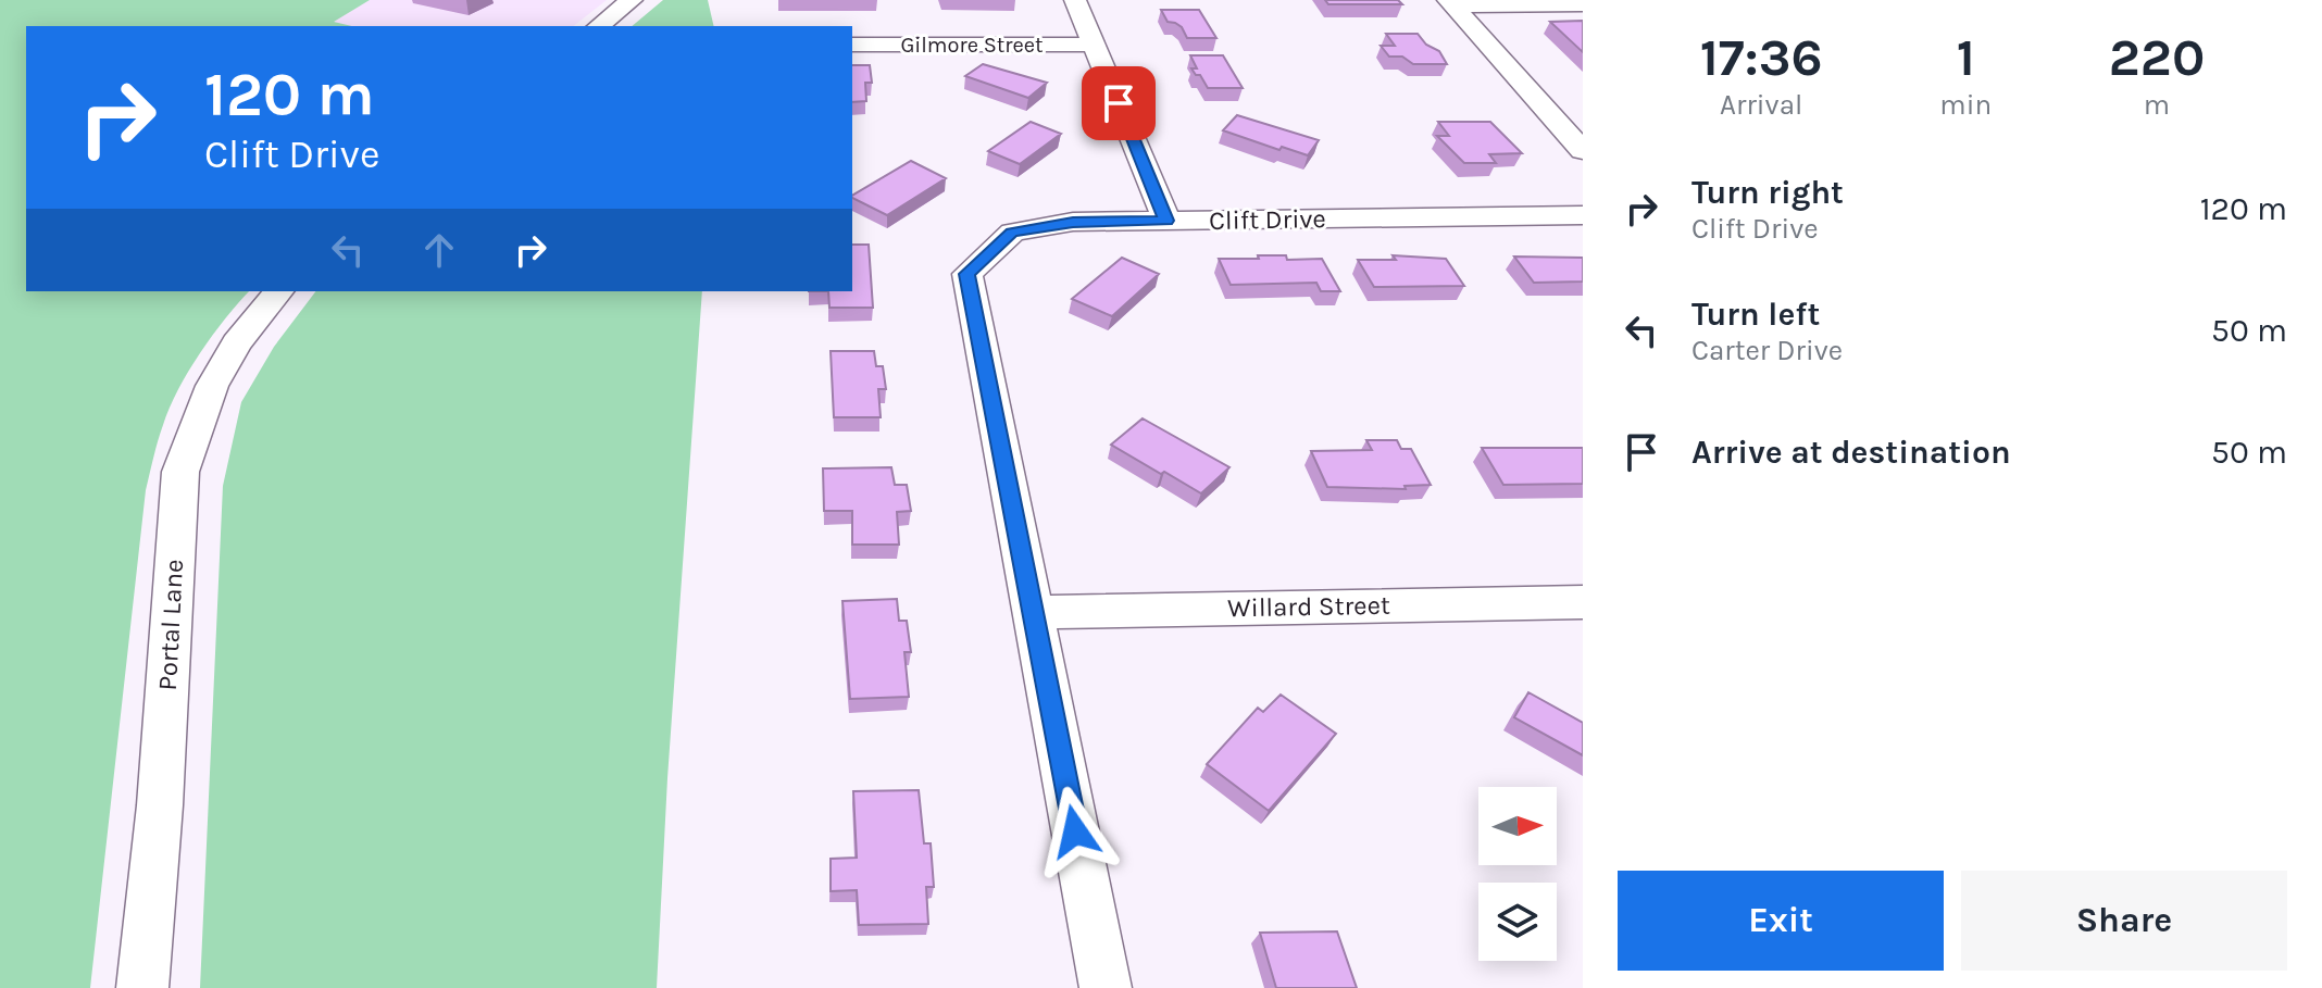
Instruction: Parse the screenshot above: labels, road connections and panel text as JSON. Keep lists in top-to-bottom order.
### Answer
{
  "streets": {
    "street": [
      "Gilmore Street",
      "Clift Drive",
      "Willard Street",
      "Portal Lane"
    ]
  },
  "crossings": [
    ["Clift Drive", "Willard Street"]
  ],
  "north": "right",
  "page": {
    "eta": [
      "17:36",
      "Arrival",
      "1",
      "min",
      "220",
      "m"
    ],
    "turn": ["120 m", "Clift Drive"],
    "list": [
      {
        "name": "Turn right",
        "note": "Clift Drive",
        "value": "120 m"
      },
      {
        "name": "Turn left",
        "note": "Carter Drive",
        "value": "50 m"
      },
      {
        "name": "Arrive at destination",
        "value": "50 m"
      }
    ],
    "buttons": ["Exit", "Share"]
  }
}
